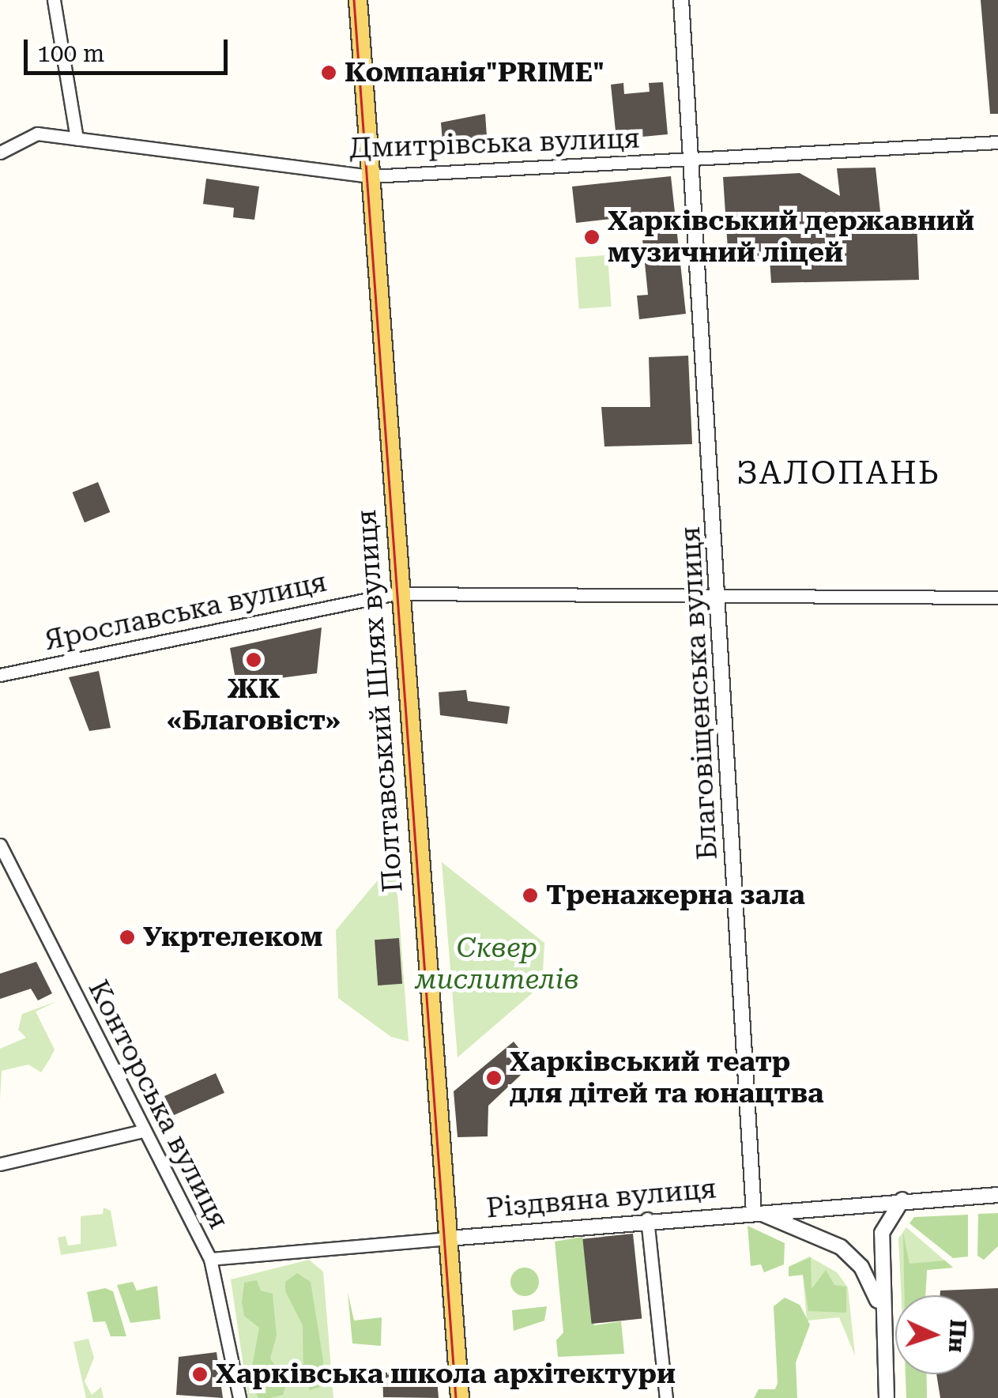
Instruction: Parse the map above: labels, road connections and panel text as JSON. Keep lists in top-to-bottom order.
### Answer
{
  "streets": {
    "main road": ["Полтавський Шлях вулиця"],
    "street": [
      "Дмитрівська вулиця",
      "Ярославська вулиця",
      "Благовіщенська вулиця",
      "Конторська вулиця",
      "Різдвяна вулиця"
    ]
  },
  "crossings": [
    ["Дмитрівська вулиця", "Благовіщенська вулиця"],
    ["Дмитрівська вулиця", "Полтавський Шлях вулиця"],
    ["Ярославська вулиця", "Благовіщенська вулиця"],
    ["Ярославська вулиця", "Полтавський Шлях вулиця"],
    ["Благовіщенська вулиця", "Різдвяна вулиця"],
    ["Полтавський Шлях вулиця", "Різдвяна вулиця"],
    ["Конторська вулиця", "Різдвяна вулиця"]
  ],
  "districts": ["ЗАЛОПАНЬ"],
  "parks": ["Сквер мислителів"],
  "places": [
    "Компанія\"PRIME\"",
    "Харківський державний музичний ліцей",
    "ЖК «Благовіст»",
    "Тренажерна зала",
    "Укртелеком",
    "Харківський театр для дітей та юнацтва",
    "Харківська школа архітектури"
  ],
  "scale_bar": "100 m",
  "north": "right"
}
